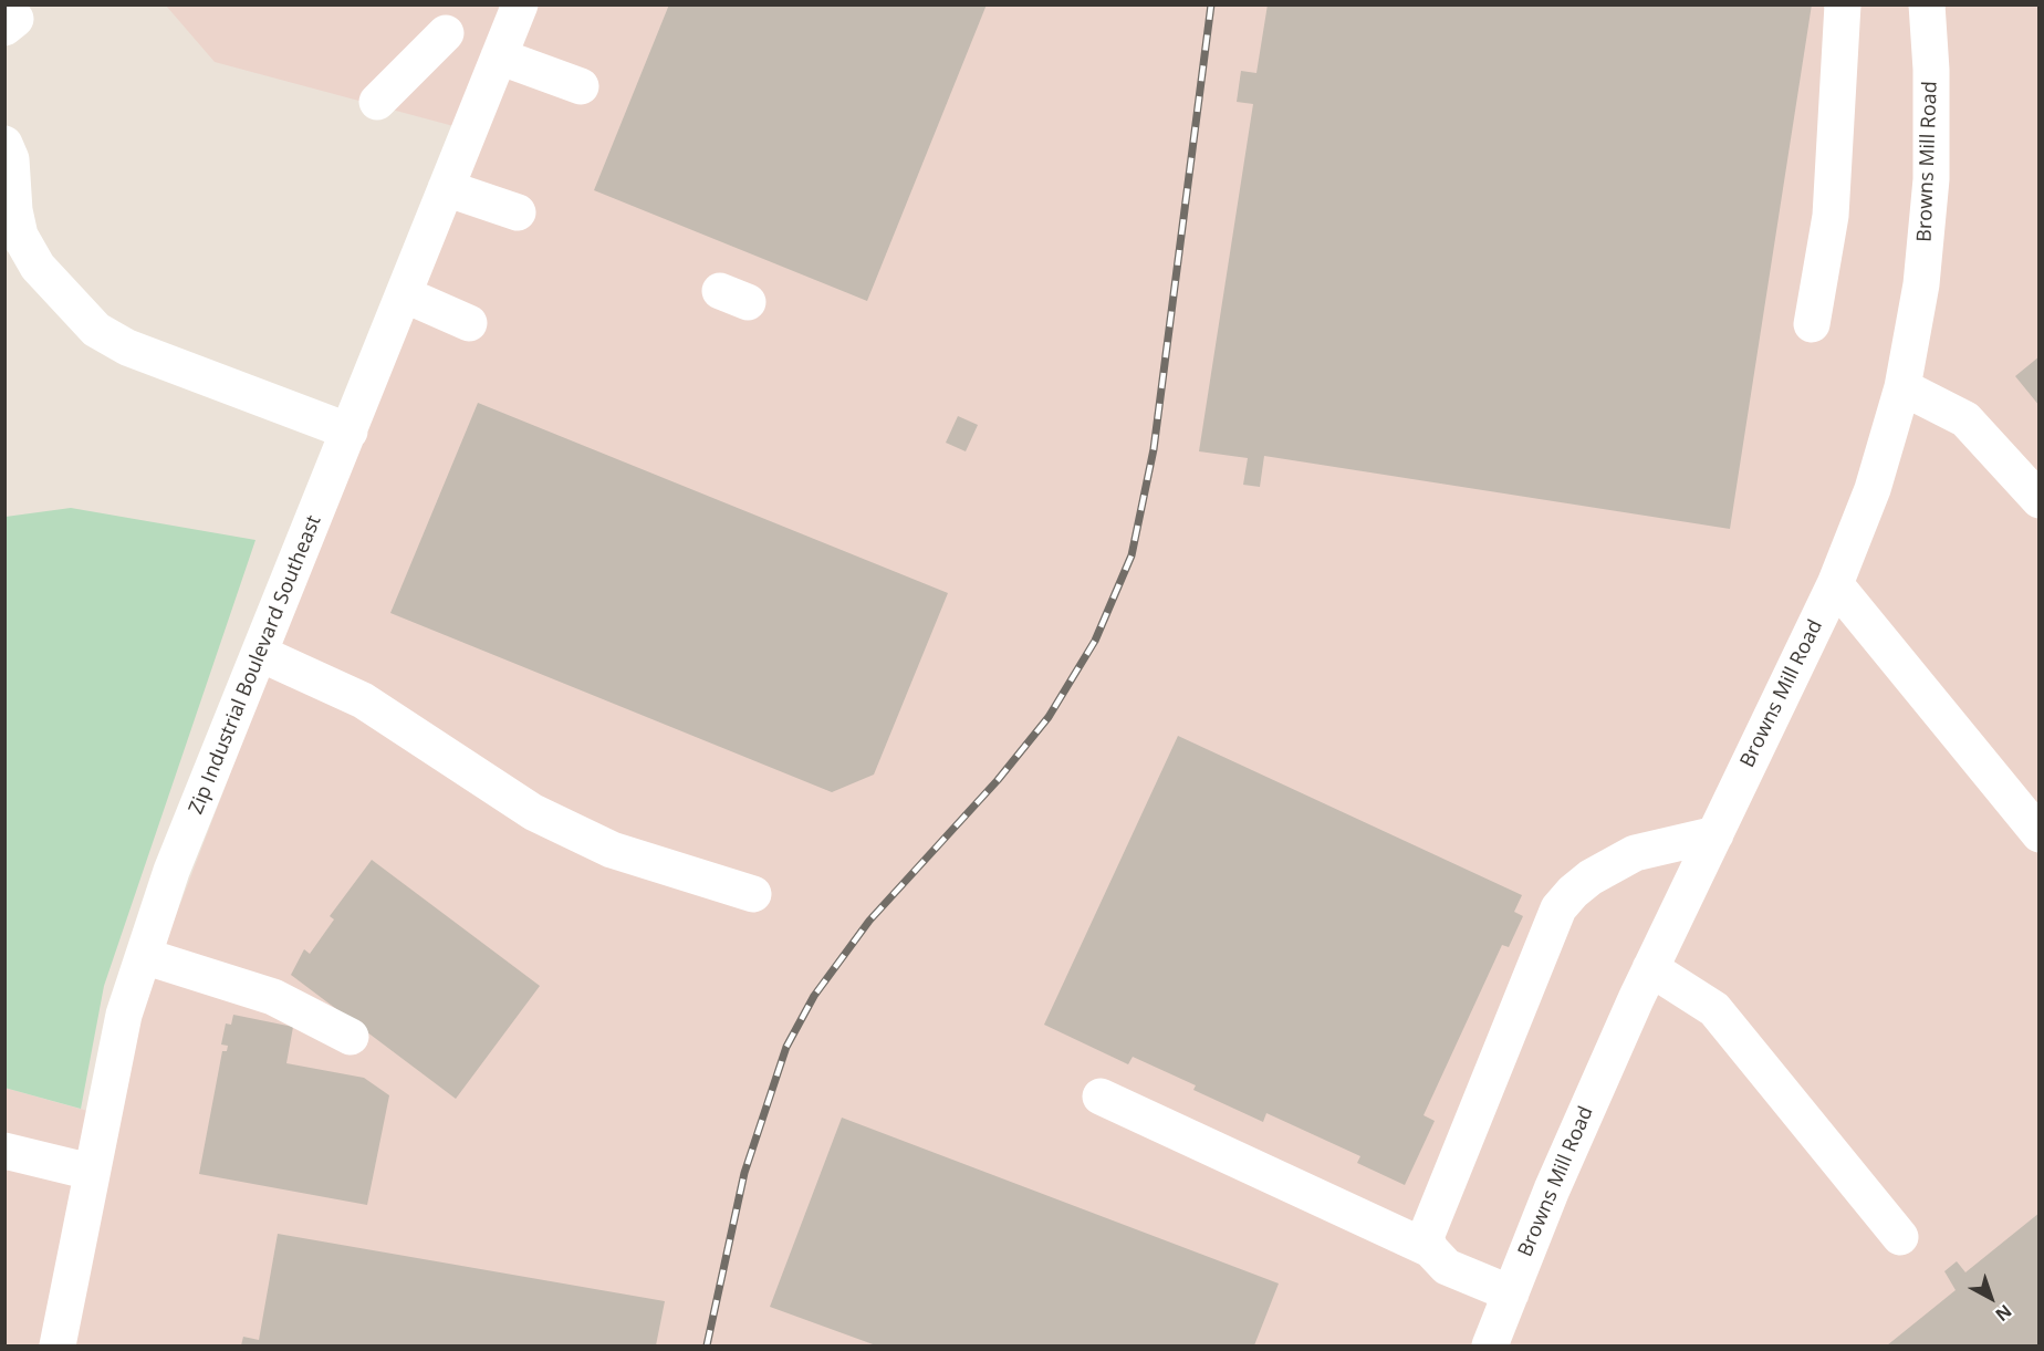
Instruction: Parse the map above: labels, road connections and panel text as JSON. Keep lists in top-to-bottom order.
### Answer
{
  "streets": {
    "street": ["Browns Mill Road", "Zip Industrial Boulevard Southeast"]
  },
  "north": "bottom right"
}
